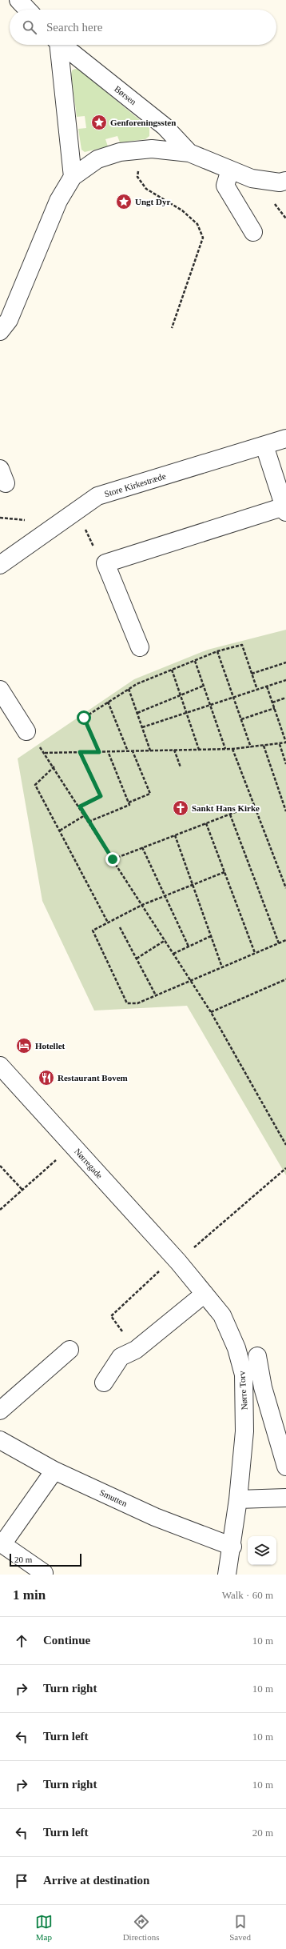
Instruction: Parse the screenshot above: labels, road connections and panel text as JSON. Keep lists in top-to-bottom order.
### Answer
{
  "streets": {
    "street": [
      "Børsen",
      "Store Kirkestræde",
      "Nørregade",
      "Nørre Torv",
      "Smutten"
    ]
  },
  "crossings": [
    ["Nørregade", "Nørre Torv"],
    ["Nørre Torv", "Smutten"]
  ],
  "places": {
    "place": ["Genforeningssten", "Ungt Dyr"],
    "church": ["Sankt Hans Kirke"],
    "hotel": ["Hotellet"],
    "restaurant": ["Restaurant Bovem"]
  },
  "scale_bar": "20 m",
  "page": {
    "search": "Search here",
    "scale": "20 m",
    "heading": ["1 min", "Walk · 60 m"],
    "list": [
      ["Continue", "10 m"],
      ["Turn right", "10 m"],
      ["Turn left", "10 m"],
      ["Turn right", "10 m"],
      ["Turn left", "20 m"],
      "Arrive at destination"
    ],
    "nav": ["Map", "Directions", "Saved"]
  }
}
